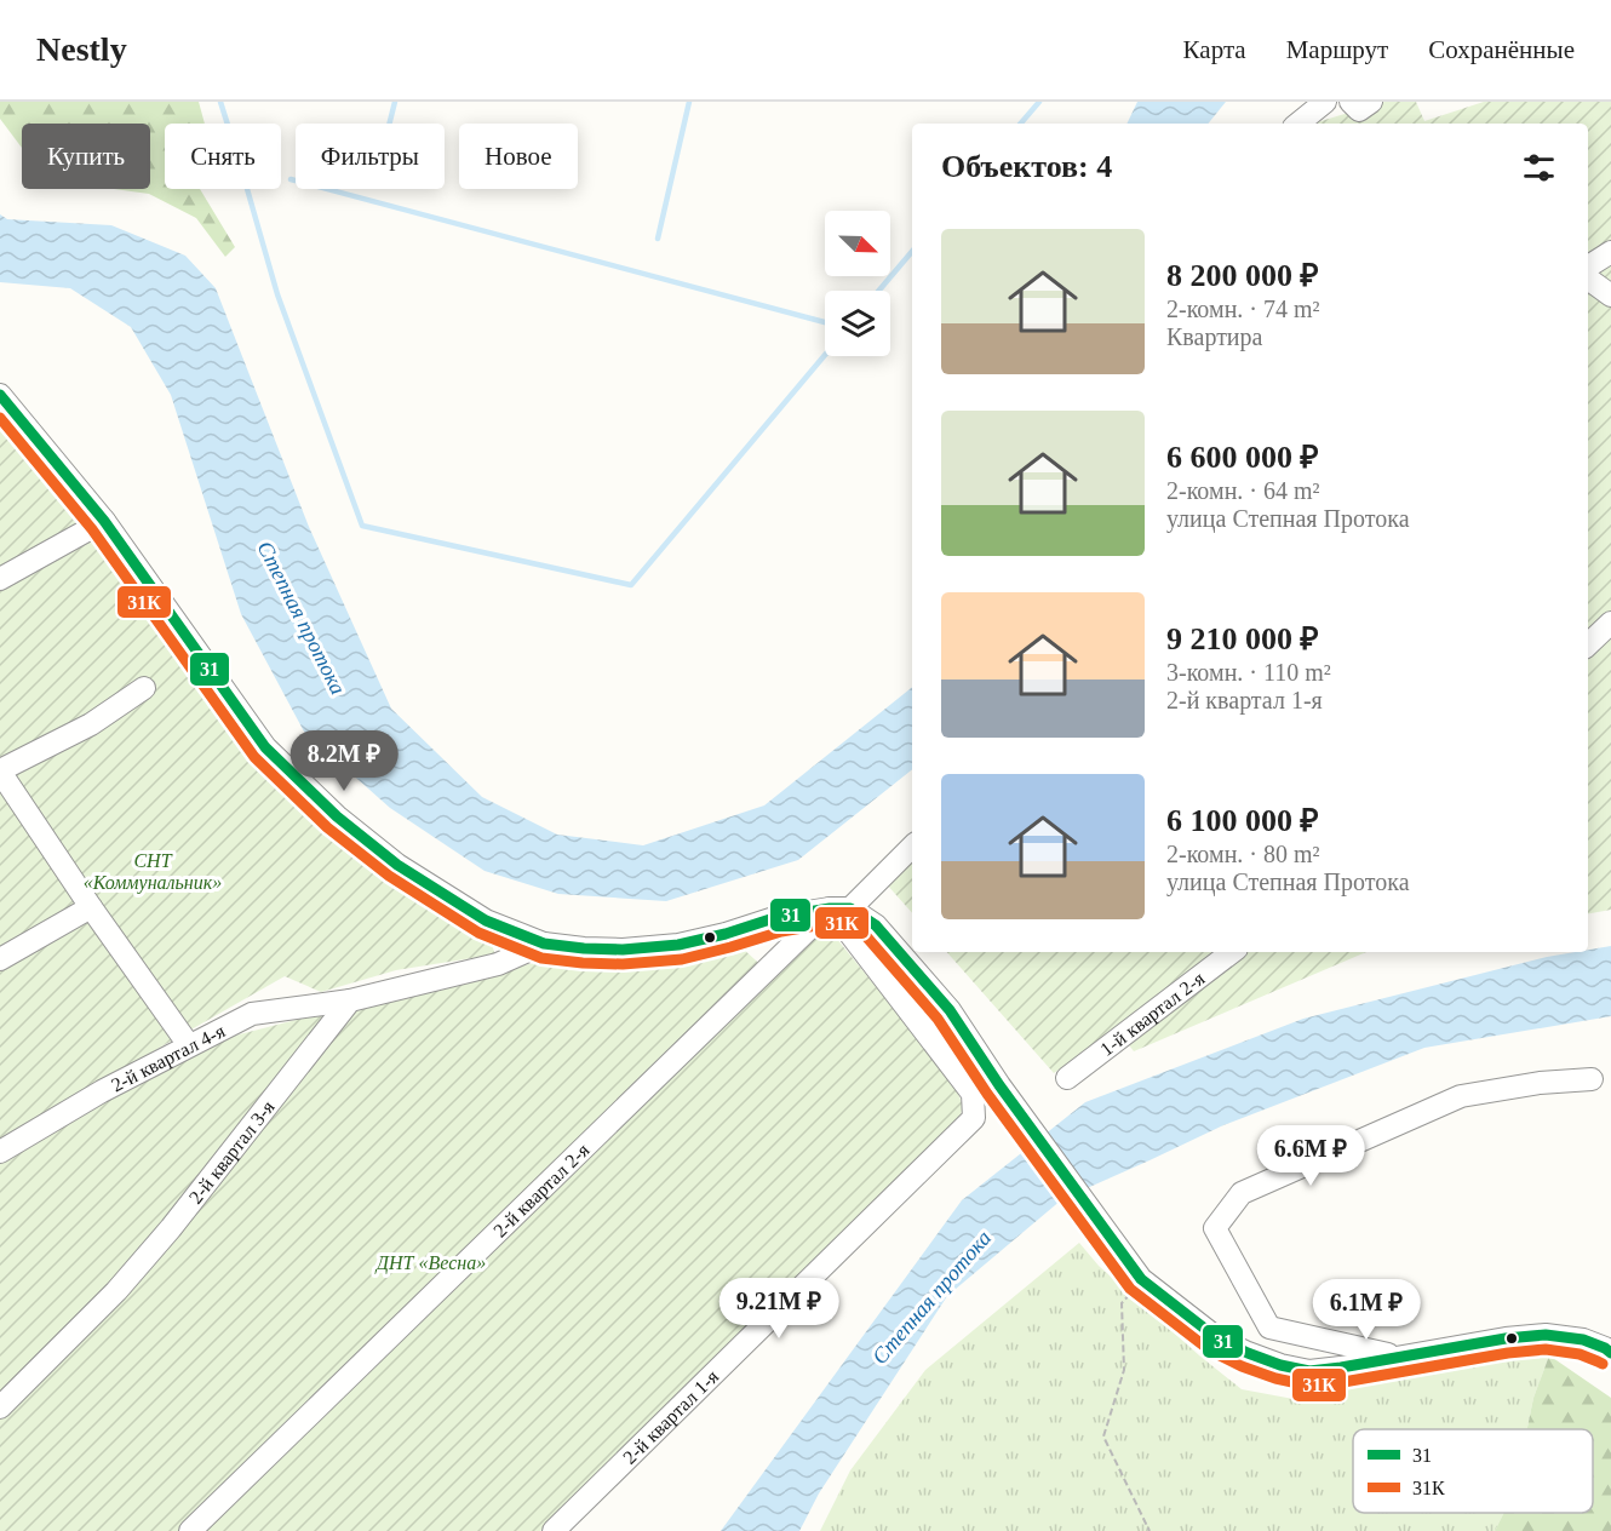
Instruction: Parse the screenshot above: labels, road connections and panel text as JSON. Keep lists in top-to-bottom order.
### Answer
{
  "streets": {
    "street": [
      "1-й квартал 2-я",
      "2-й квартал 4-я",
      "2-й квартал 3-я",
      "2-й квартал 2-я",
      "2-й квартал 1-я"
    ]
  },
  "crossings": [
    ["2-й квартал 4-я", "2-й квартал 3-я"],
    ["2-й квартал 2-я", "2-й квартал 1-я"]
  ],
  "water": ["Степная протока"],
  "parks": ["СНТ «Коммунальник»", "ДНТ «Весна»"],
  "lines": ["transit line 31", "transit line 31К"],
  "legend": ["31", "31К"],
  "north": "bottom right",
  "page": {
    "header": "Nestly",
    "nav": ["Карта", "Маршрут", "Сохранённые"],
    "chip": [
      "Купить",
      "Снять",
      "Фильтры",
      "Новое"
    ],
    "heading": "Объектов: 4",
    "list": [
      {
        "name": "8 200 000 ₽",
        "note": "2-комн. · 74 m² · Квартира"
      },
      {
        "name": "6 600 000 ₽",
        "note": "2-комн. · 64 m² · улица Степная Протока"
      },
      {
        "name": "9 210 000 ₽",
        "note": "3-комн. · 110 m² · 2-й квартал 1-я"
      },
      {
        "name": "6 100 000 ₽",
        "note": "2-комн. · 80 m² · улица Степная Протока"
      }
    ],
    "price": [
      "8.2M ₽",
      "6.6M ₽",
      "9.21M ₽",
      "6.1M ₽"
    ]
  }
}
